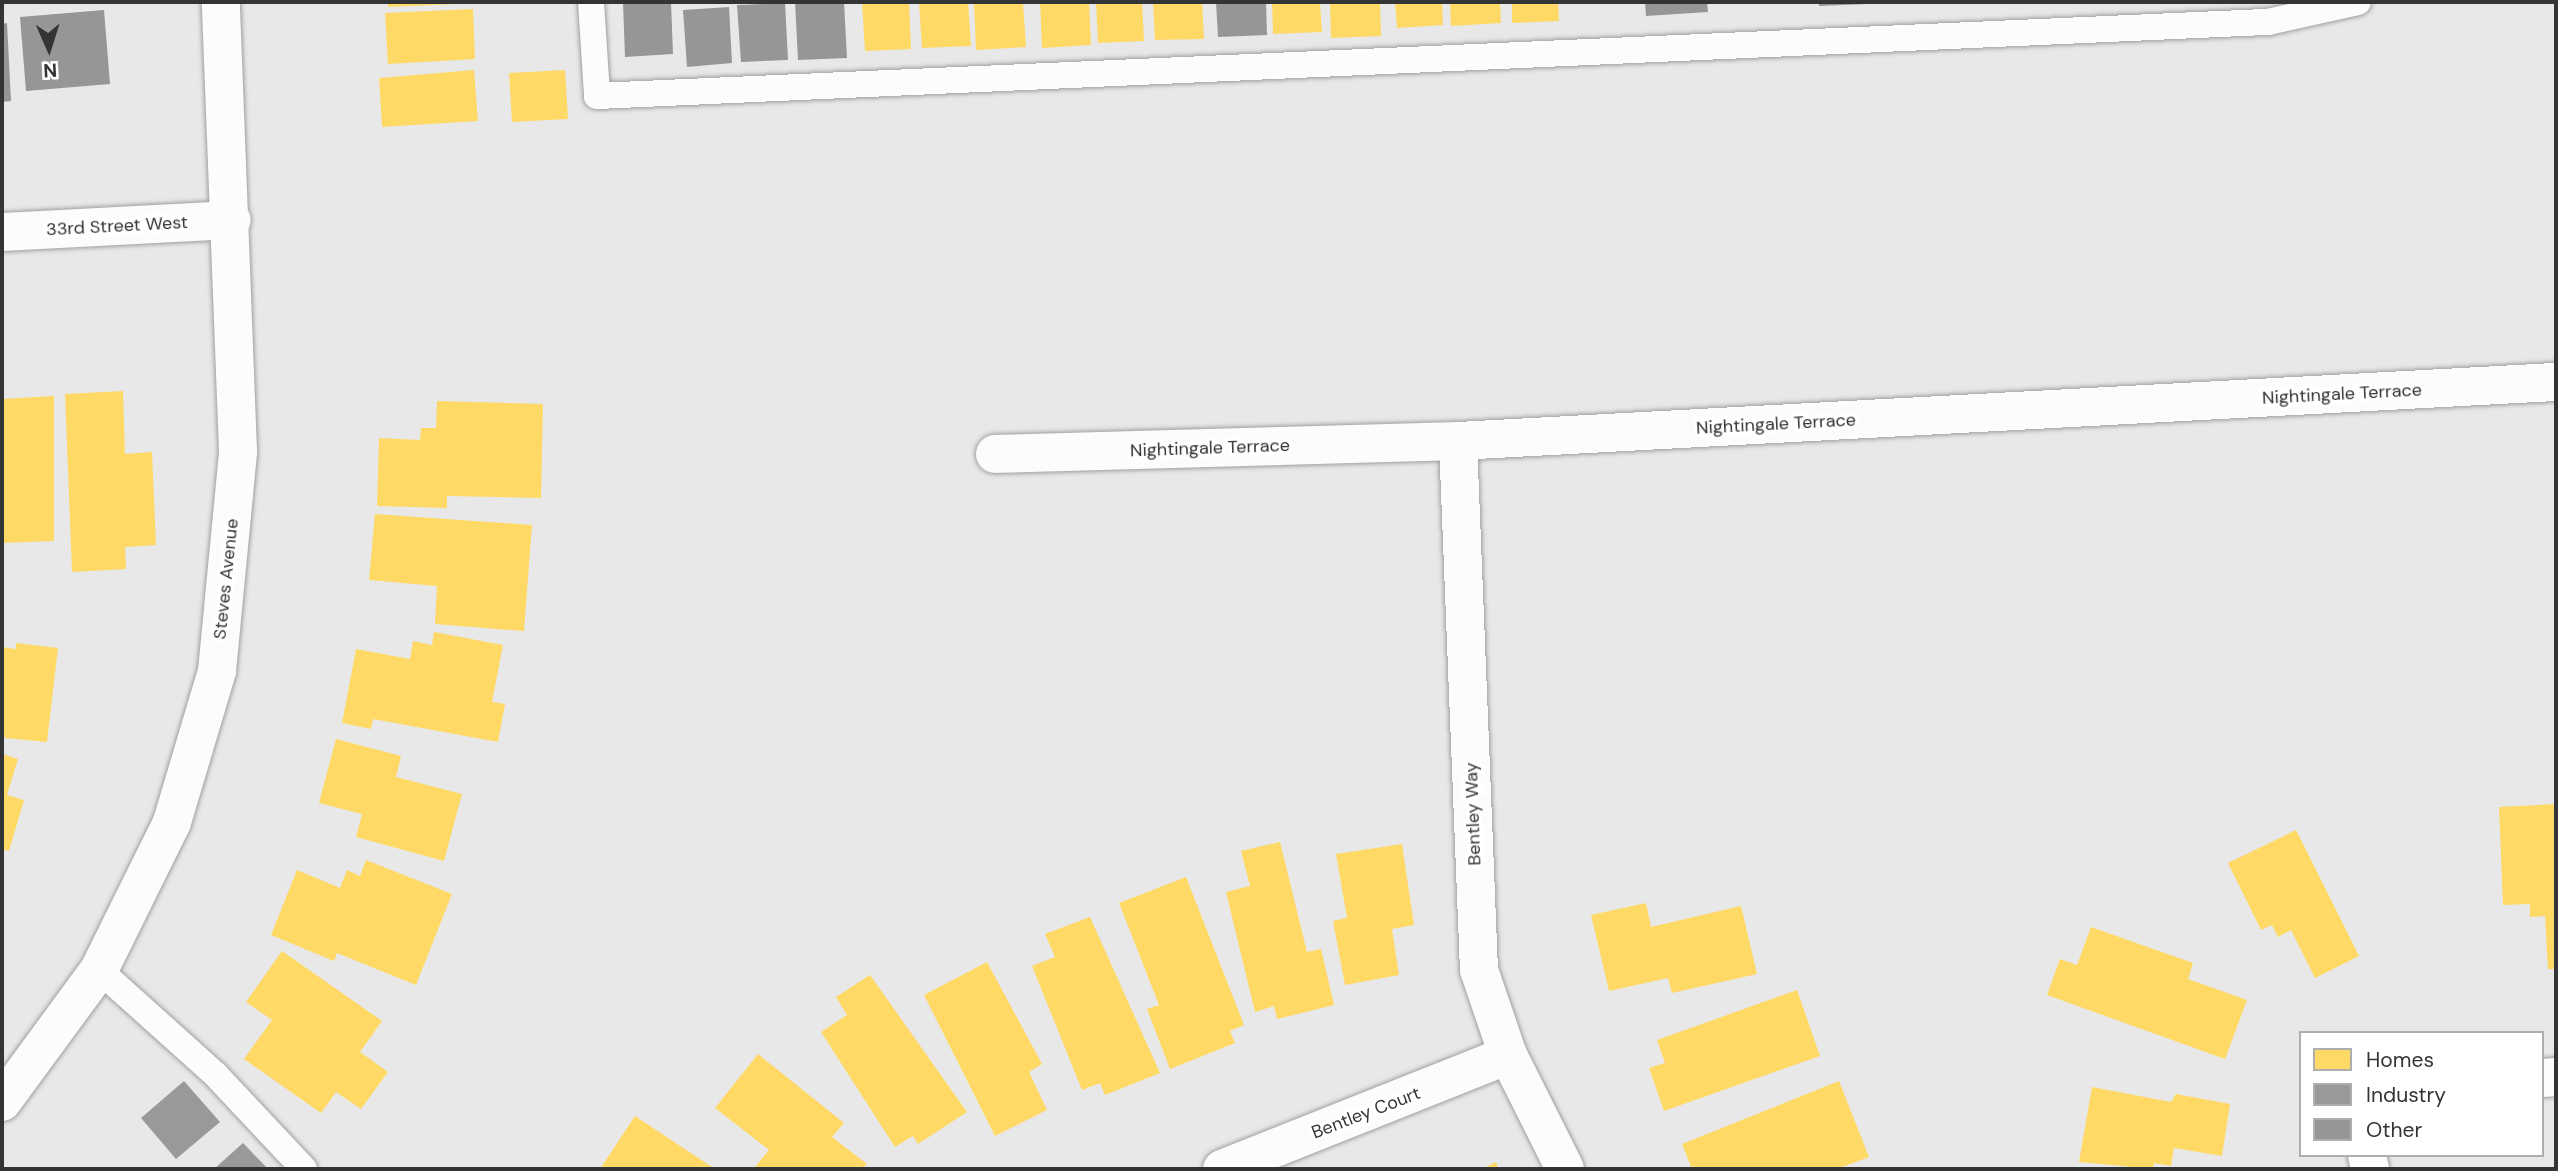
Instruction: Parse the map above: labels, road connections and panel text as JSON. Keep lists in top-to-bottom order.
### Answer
{
  "streets": {
    "street": [
      "33rd Street West",
      "Nightingale Terrace",
      "Steves Avenue",
      "Bentley Way",
      "Bentley Court"
    ]
  },
  "crossings": [
    ["33rd Street West", "Steves Avenue"],
    ["Nightingale Terrace", "Bentley Way"],
    ["Bentley Way", "Bentley Court"]
  ],
  "legend": ["Homes", "Industry", "Other"],
  "north": "bottom"
}
